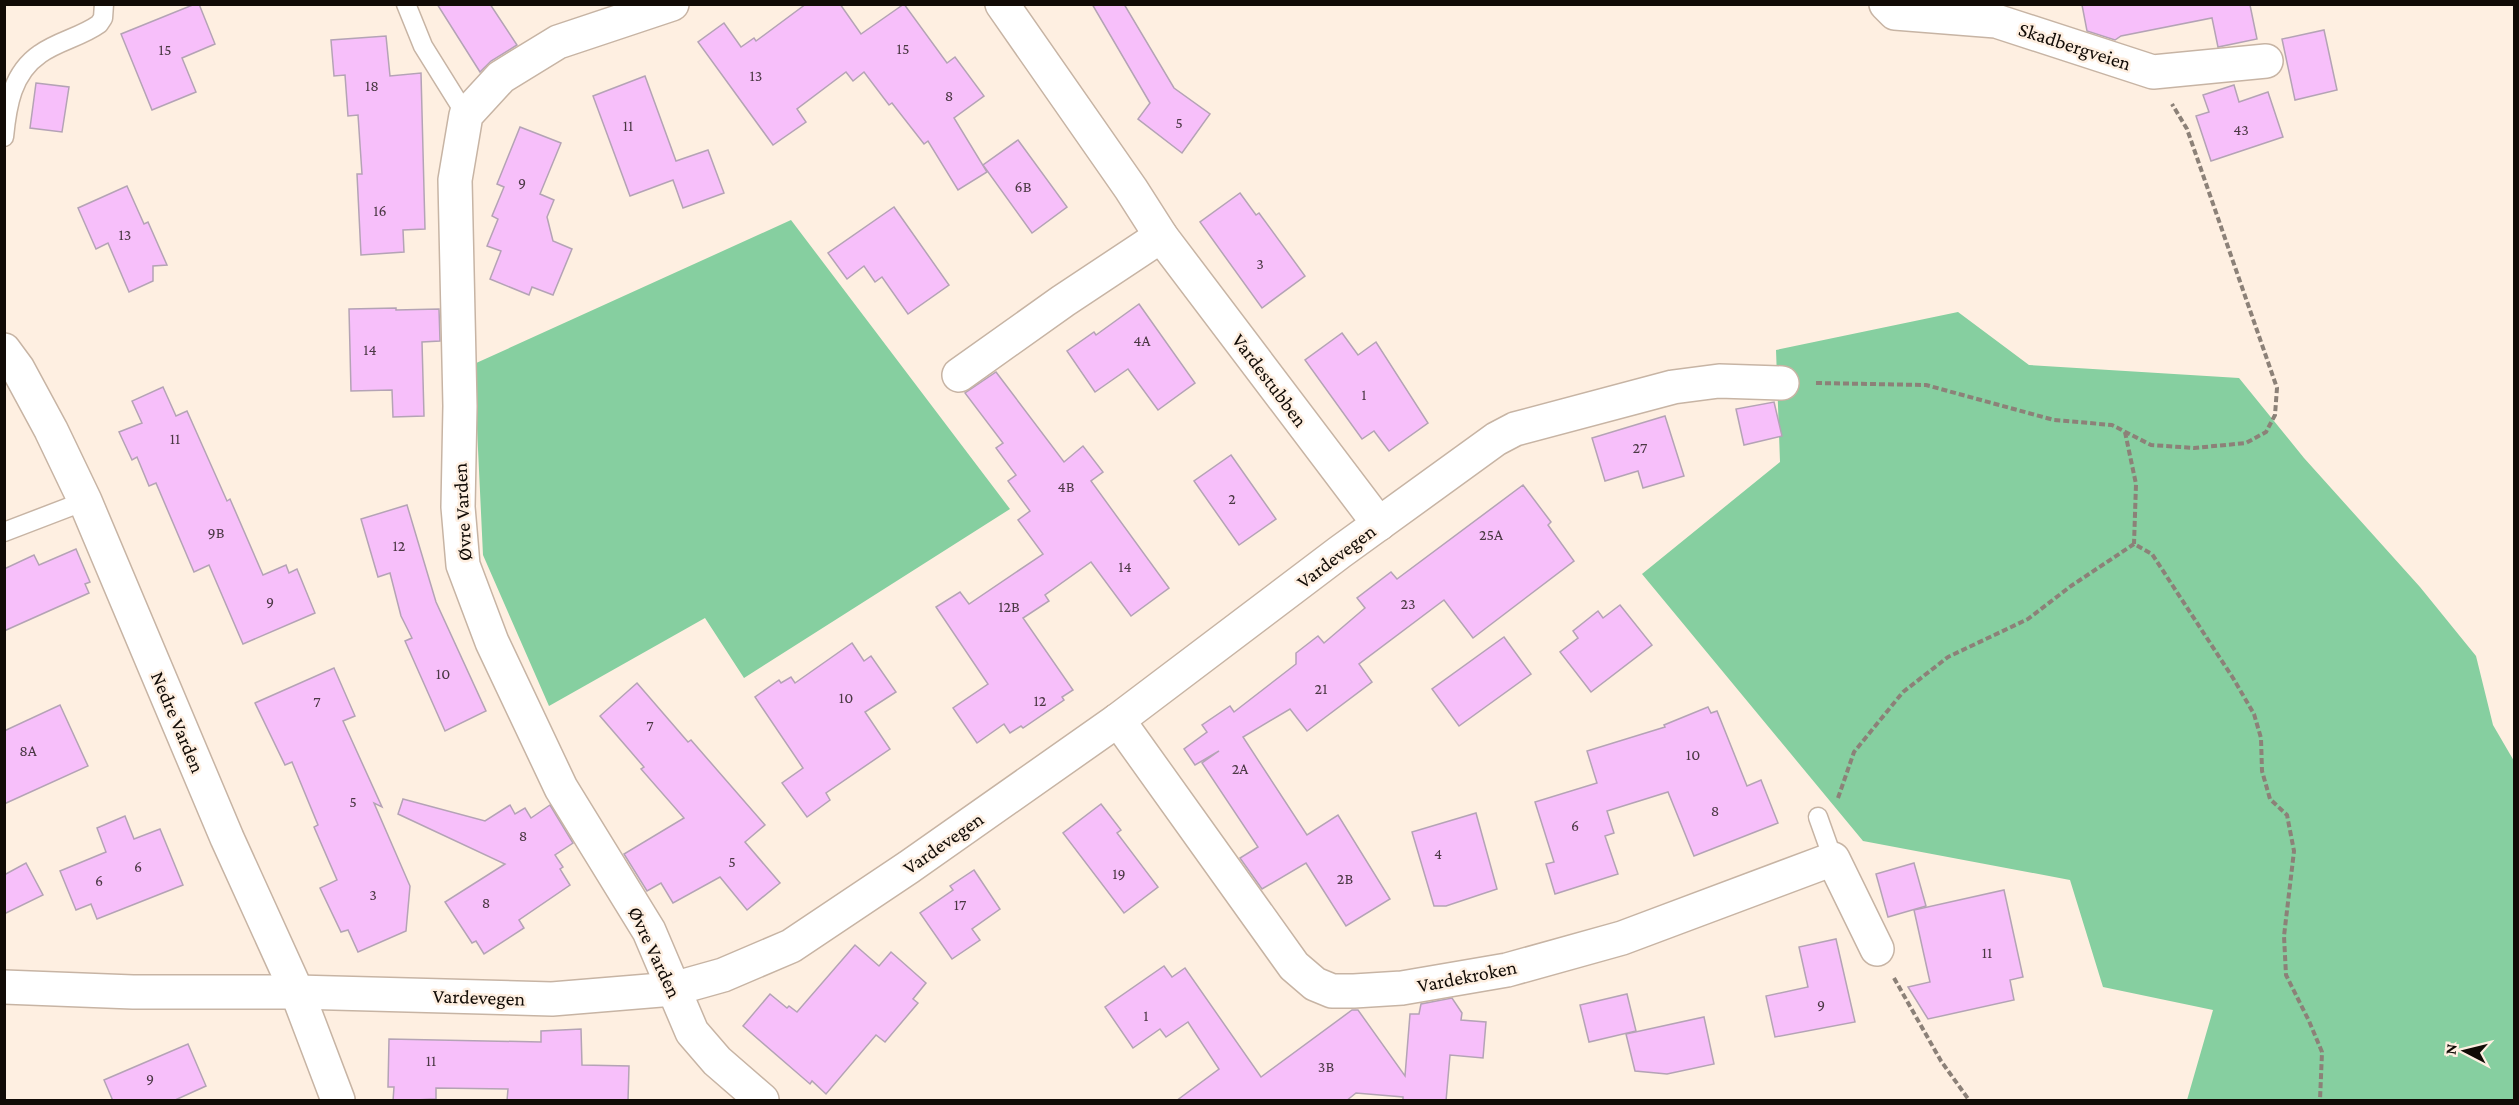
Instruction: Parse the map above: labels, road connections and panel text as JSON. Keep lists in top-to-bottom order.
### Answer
{
  "streets": {
    "street": [
      "Skadbergveien",
      "Vardestubben",
      "Øvre Varden",
      "Vardevegen",
      "Nedre Varden",
      "Vardekroken"
    ]
  },
  "crossings": [
    ["Vardestubben", "Vardevegen"],
    ["Øvre Varden", "Vardevegen"],
    ["Vardevegen", "Nedre Varden"],
    ["Vardevegen", "Vardekroken"]
  ],
  "house_numbers": [
    "15",
    "15",
    "13",
    "18",
    "8",
    "5",
    "11",
    "43",
    "9",
    "6B",
    "16",
    "13",
    "3",
    "4A",
    "14",
    "1",
    "11",
    "27",
    "4B",
    "2",
    "9B",
    "25A",
    "12",
    "14",
    "9",
    "23",
    "12B",
    "10",
    "21",
    "10",
    "12",
    "7",
    "7",
    "8A",
    "10",
    "2A",
    "5",
    "8",
    "6",
    "8",
    "4",
    "5",
    "6",
    "19",
    "2B",
    "6",
    "3",
    "8",
    "17",
    "11",
    "9",
    "1",
    "11",
    "3B",
    "9"
  ],
  "north": "left"
}
